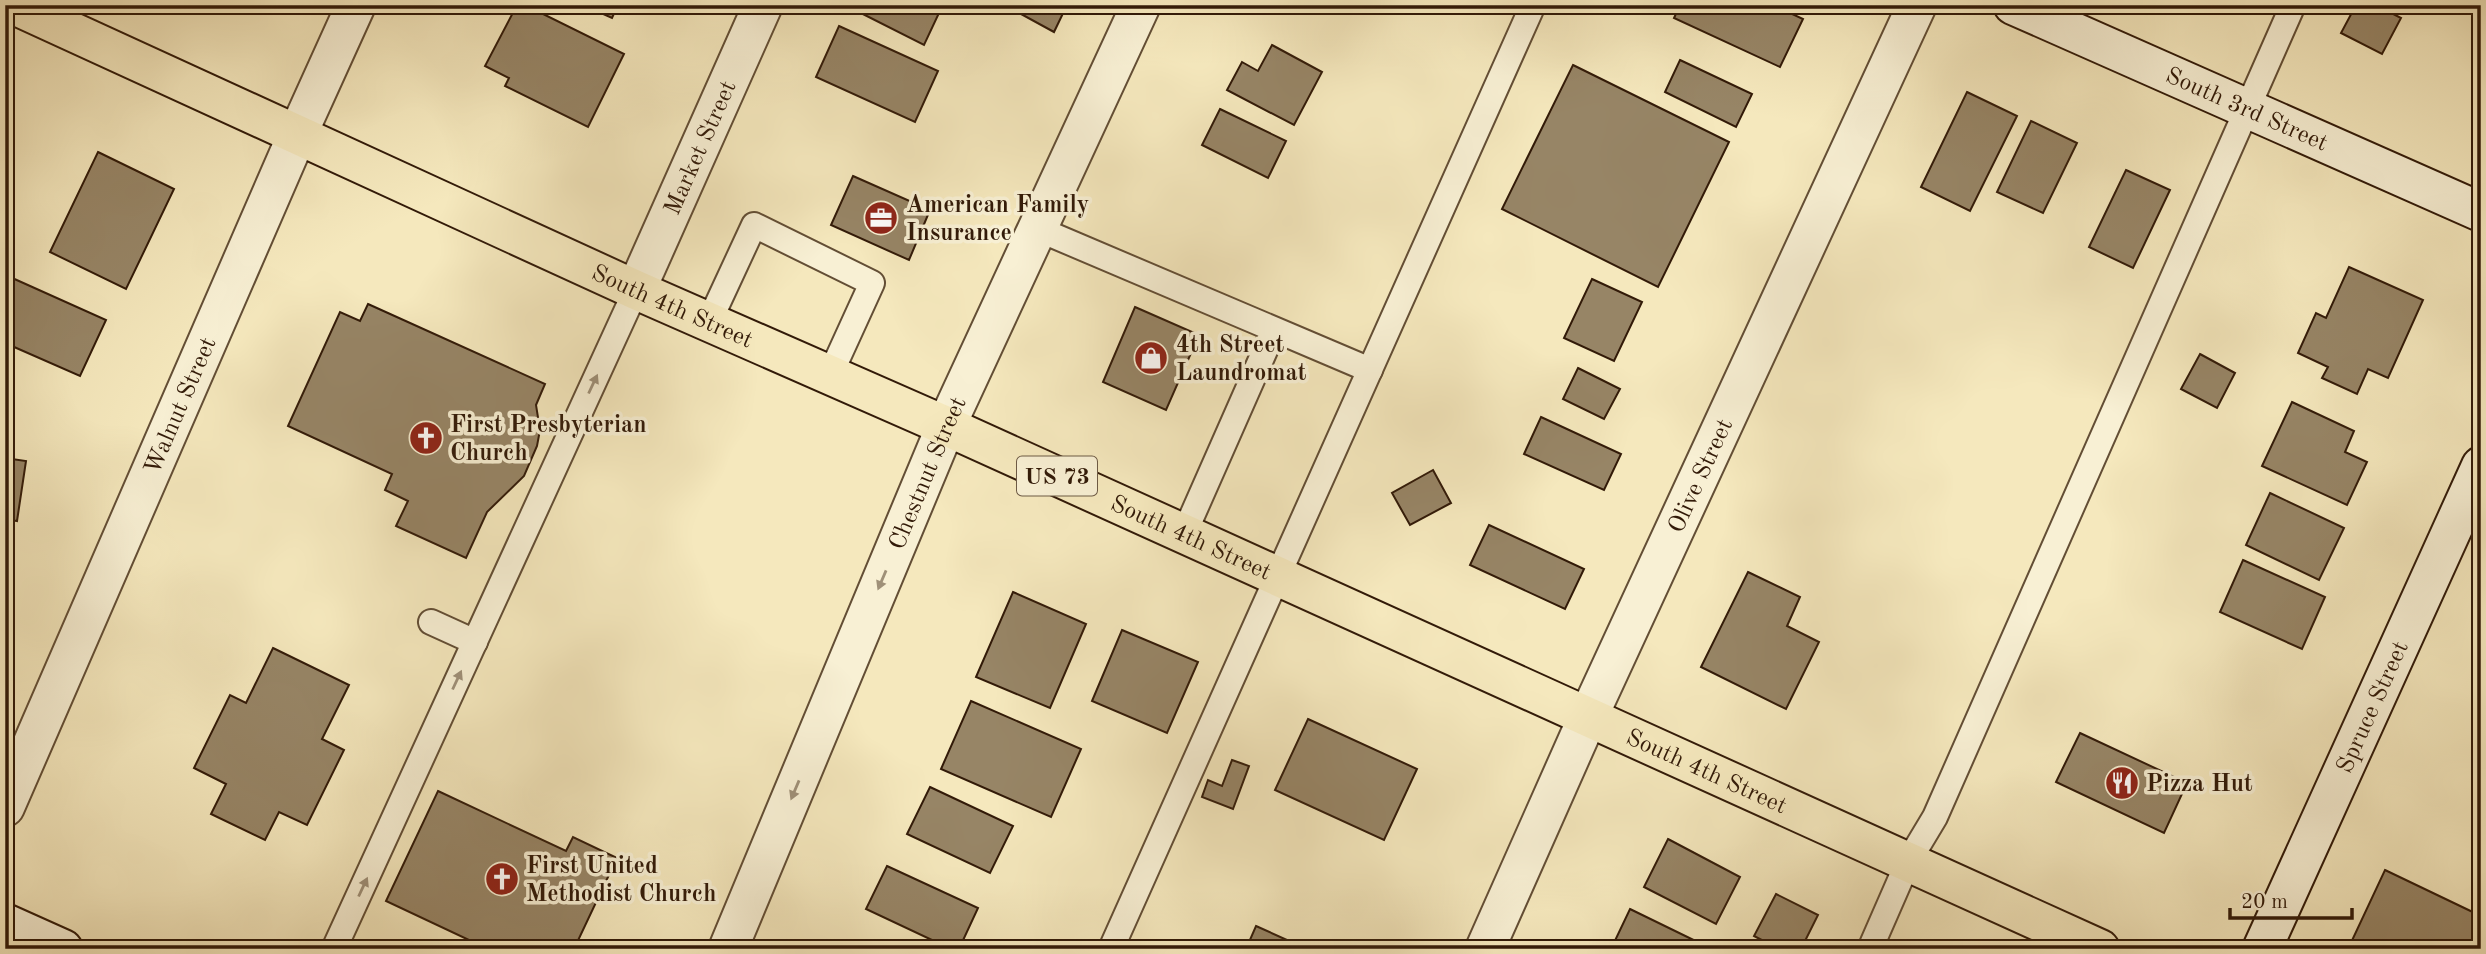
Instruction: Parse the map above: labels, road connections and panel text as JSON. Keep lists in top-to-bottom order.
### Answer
{
  "streets": {
    "highway": ["South 4th Street", "US 73"],
    "street": [
      "South 3rd Street",
      "Market Street",
      "Walnut Street",
      "Chestnut Street",
      "Olive Street",
      "Spruce Street"
    ]
  },
  "crossings": [
    ["Market Street", "South 4th Street"],
    ["South 4th Street", "Walnut Street"],
    ["South 4th Street", "Chestnut Street"],
    ["South 4th Street", "Olive Street"]
  ],
  "one_way": ["Chestnut Street"],
  "places": {
    "office": ["American Family Insurance"],
    "shop": ["4th Street Laundromat"],
    "church": ["First Presbyterian Church", "First United Methodist Church"],
    "restaurant": ["Pizza Hut"]
  },
  "scale_bar": "20 m"
}
